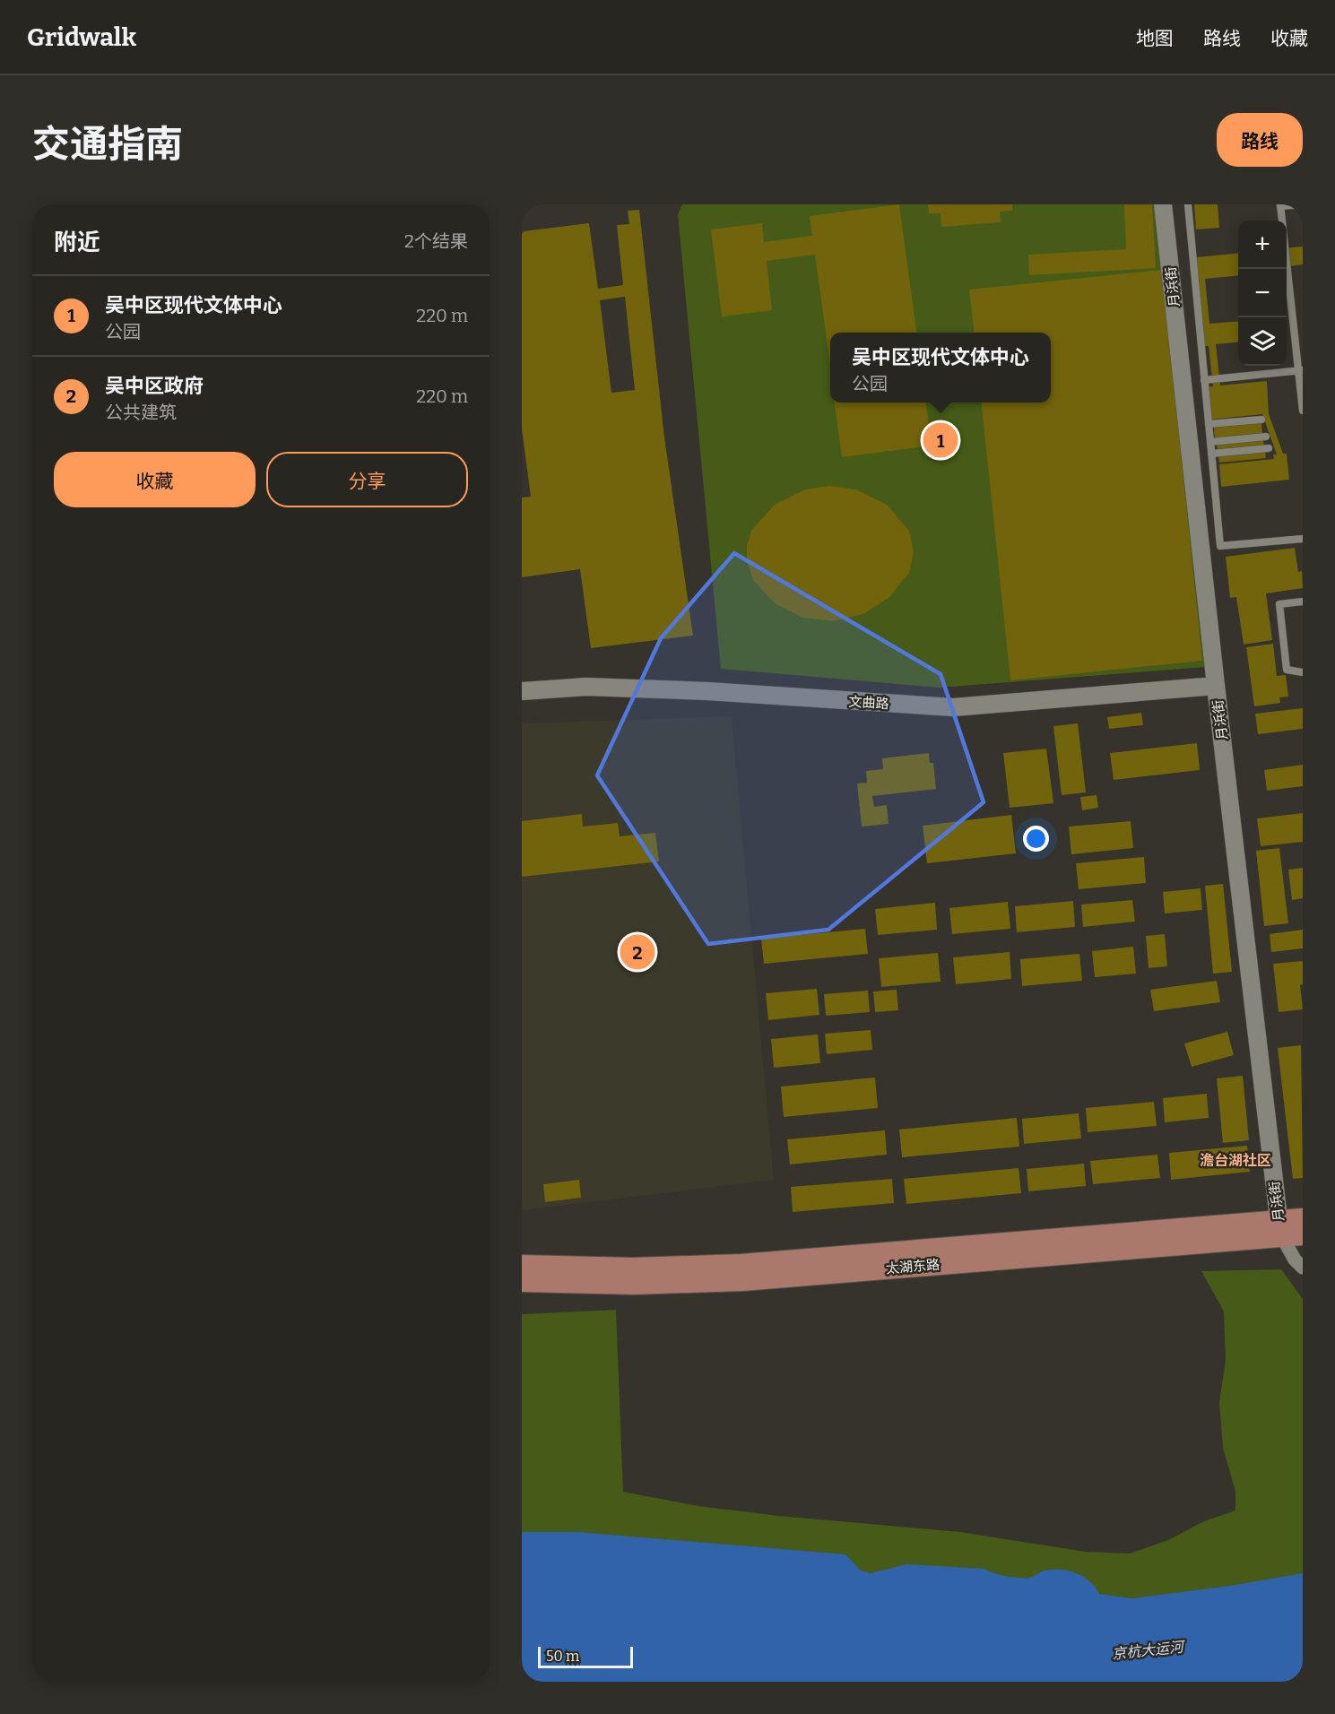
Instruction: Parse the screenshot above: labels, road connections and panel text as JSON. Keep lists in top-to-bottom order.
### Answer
{
  "streets": {
    "main road": ["太湖东路"],
    "street": ["月浜街", "文曲路"]
  },
  "crossings": [
    ["月浜街", "文曲路"],
    ["月浜街", "太湖东路"]
  ],
  "districts": ["澹台湖社区"],
  "water": ["京杭大运河"],
  "scale_bar": "50 m",
  "page": {
    "header": "Gridwalk",
    "nav": ["地图", "路线", "收藏"],
    "title": "交通指南",
    "buttons": [
      "路线",
      ["收藏", "分享"]
    ],
    "heading": ["附近", "2个结果"],
    "map_buttons": ["+", "−"],
    "list": [
      {
        "mark": "1",
        "name": "吴中区现代文体中心",
        "note": "公园",
        "value": "220 m"
      },
      {
        "mark": "2",
        "name": "吴中区政府",
        "note": "公共建筑",
        "value": "220 m"
      }
    ],
    "popup": ["吴中区现代文体中心", "公园"],
    "pins": ["1", "2"],
    "scale": "50 m"
  }
}
